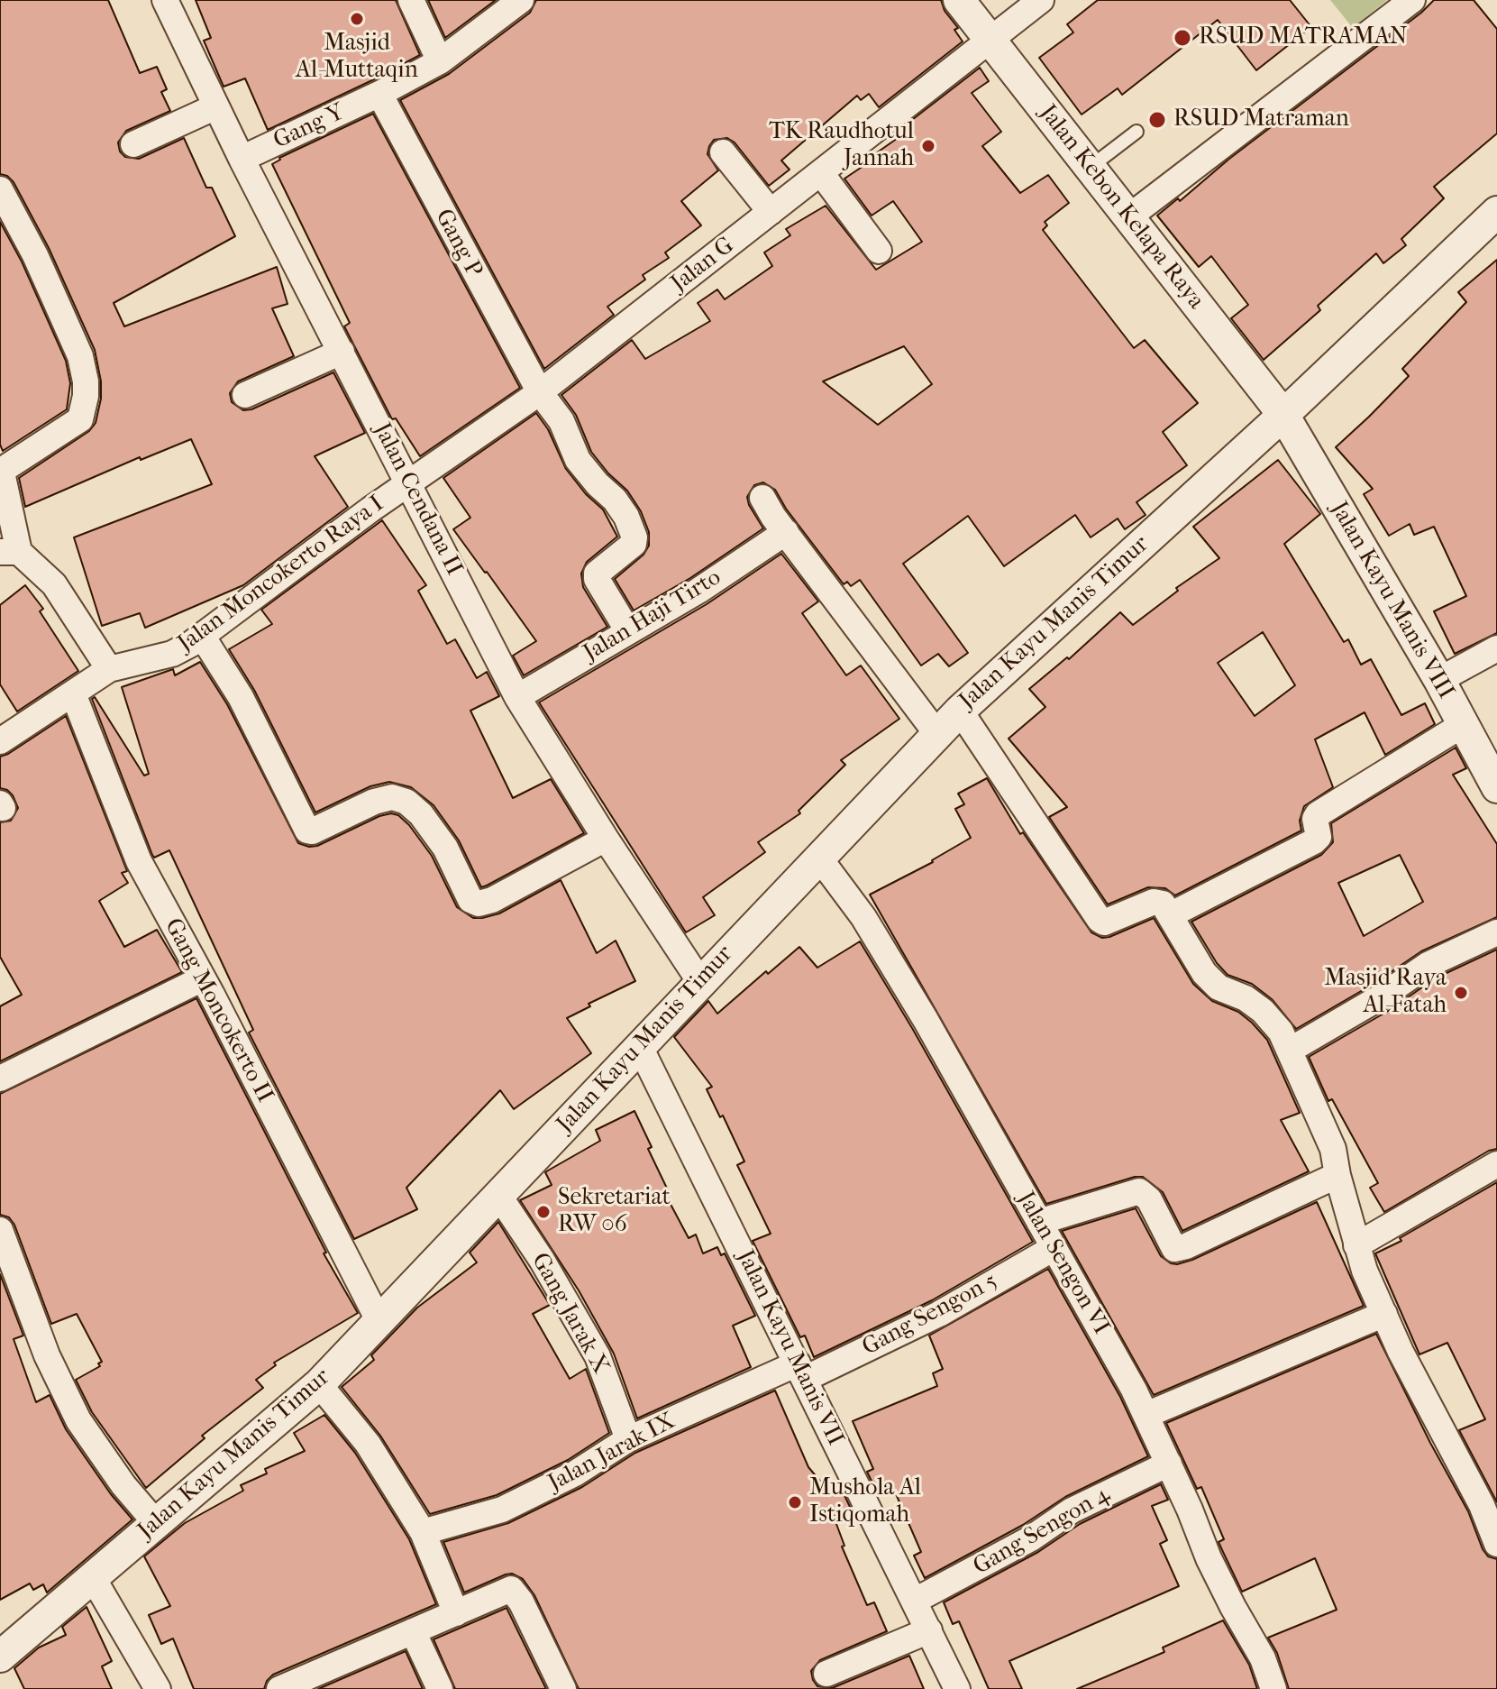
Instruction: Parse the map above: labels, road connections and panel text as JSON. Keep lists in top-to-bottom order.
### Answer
{
  "streets": {
    "street": [
      "Gang Y",
      "Jalan Kebon Kelapa Raya",
      "Gang P",
      "Jalan G",
      "Jalan Cendana II",
      "Jalan Moncokerto Raya I",
      "Jalan Kayu Manis VIII",
      "Jalan Haji Tirto",
      "Jalan Kayu Manis Timur",
      "Gang Moncokerto II",
      "Jalan Sengon VI",
      "Gang Jarak X",
      "Gang Sengon 5",
      "Jalan Kayu Manis VII",
      "Jalan Jarak IX",
      "Gang Sengon 4"
    ]
  },
  "crossings": [
    ["Gang Y", "Gang P"],
    ["Gang Y", "Jalan Cendana II"],
    ["Jalan Kebon Kelapa Raya", "Jalan G"],
    ["Jalan Kebon Kelapa Raya", "Jalan Kayu Manis VIII"],
    ["Jalan Kebon Kelapa Raya", "Jalan Kayu Manis Timur"],
    ["Gang P", "Jalan G"],
    ["Gang P", "Jalan Haji Tirto"],
    ["Jalan G", "Jalan Cendana II"],
    ["Jalan G", "Jalan Moncokerto Raya I"],
    ["Jalan Cendana II", "Jalan Moncokerto Raya I"],
    ["Jalan Cendana II", "Jalan Haji Tirto"],
    ["Jalan Cendana II", "Jalan Kayu Manis Timur"],
    ["Jalan Moncokerto Raya I", "Gang Moncokerto II"],
    ["Jalan Kayu Manis VIII", "Jalan Kayu Manis Timur"],
    ["Jalan Kayu Manis Timur", "Gang Moncokerto II"],
    ["Jalan Kayu Manis Timur", "Jalan Sengon VI"],
    ["Jalan Kayu Manis Timur", "Gang Jarak X"],
    ["Jalan Kayu Manis Timur", "Jalan Kayu Manis VII"],
    ["Jalan Sengon VI", "Gang Sengon 5"],
    ["Jalan Sengon VI", "Gang Sengon 4"],
    ["Gang Jarak X", "Jalan Jarak IX"],
    ["Gang Sengon 5", "Jalan Kayu Manis VII"],
    ["Gang Sengon 5", "Jalan Jarak IX"],
    ["Jalan Kayu Manis VII", "Jalan Jarak IX"],
    ["Jalan Kayu Manis VII", "Gang Sengon 4"]
  ],
  "places": [
    "Masjid Al-Muttaqin",
    "RSUD MATRAMAN",
    "RSUD Matraman",
    "TK Raudhotul Jannah",
    "Masjid Raya Al-Fatah",
    "Sekretariat RW 06",
    "Mushola Al Istiqomah"
  ]
}
